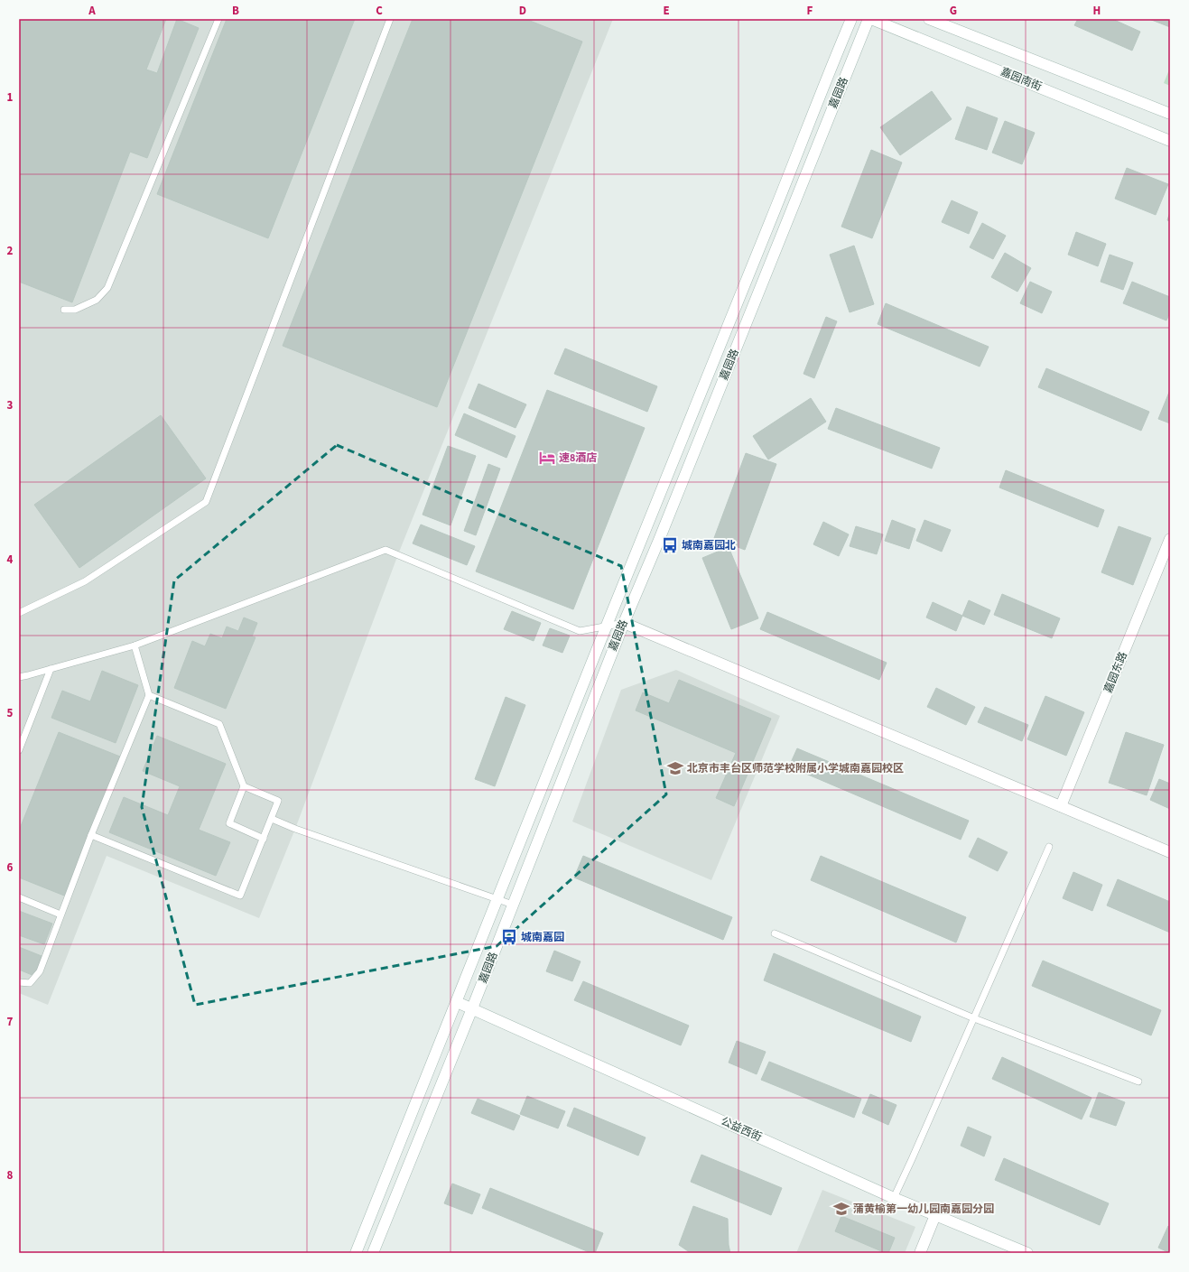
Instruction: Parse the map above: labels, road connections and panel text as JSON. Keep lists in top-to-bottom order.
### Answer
{
  "streets": {
    "main road": [
      "嘉园南街",
      "嘉园路",
      "嘉园东路",
      "公益西街"
    ]
  },
  "crossings": [
    ["嘉园路", "公益西街"]
  ],
  "places": {
    "hotel": ["速8酒店"],
    "bus stop": ["城南嘉园北", "城南嘉园"],
    "school or university": ["北京市丰台区师范学校附属小学城南嘉园校区", "蒲黄榆第一幼儿园南嘉园分园"]
  },
  "grid": {
    "columns": [
      "A",
      "B",
      "C",
      "D",
      "E",
      "F",
      "G",
      "H"
    ],
    "rows": [
      "1",
      "2",
      "3",
      "4",
      "5",
      "6",
      "7",
      "8"
    ]
  }
}
